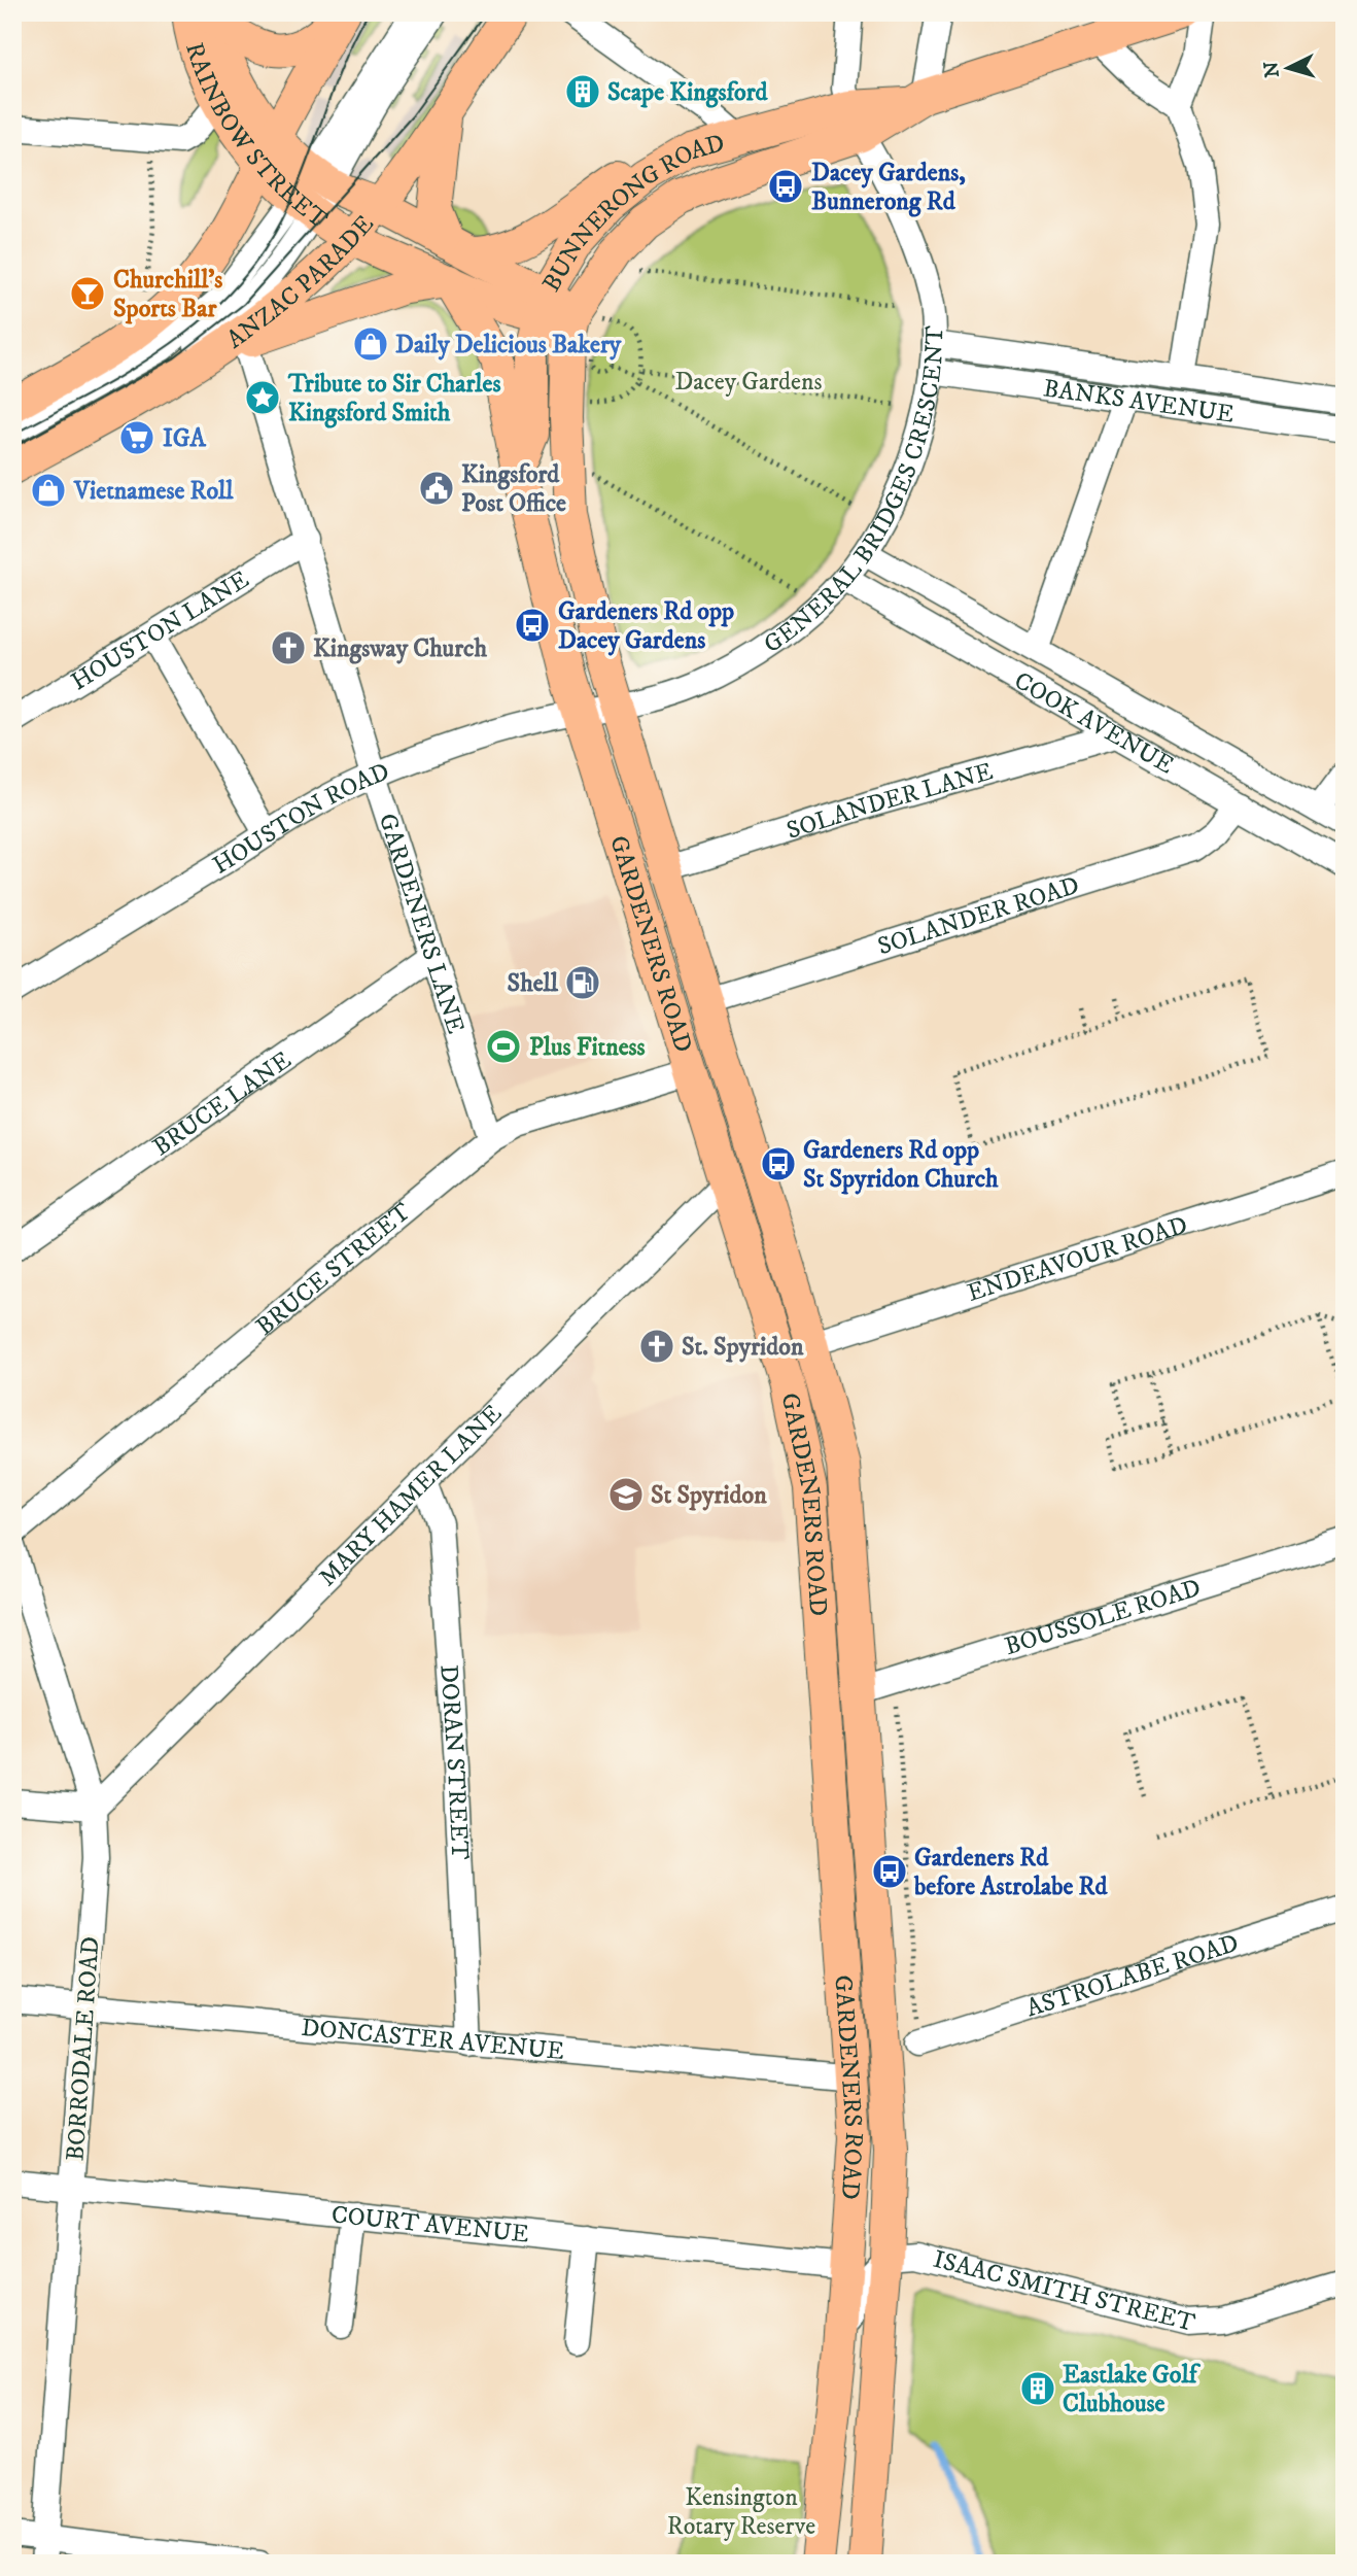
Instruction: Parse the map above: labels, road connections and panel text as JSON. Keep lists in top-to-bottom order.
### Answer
{
  "streets": {
    "main road": [
      "RAINBOW STREET",
      "BUNNERONG ROAD",
      "ANZAC PARADE",
      "GARDENERS ROAD"
    ],
    "street": [
      "BANKS AVENUE",
      "GENERAL BRIDGES CRESCENT",
      "HOUSTON LANE",
      "COOK AVENUE",
      "SOLANDER LANE",
      "HOUSTON ROAD",
      "SOLANDER ROAD",
      "GARDENERS LANE",
      "BRUCE LANE",
      "ENDEAVOUR ROAD",
      "BRUCE STREET",
      "MARY HAMER LANE",
      "BOUSSOLE ROAD",
      "DORAN STREET",
      "ASTROLABE ROAD",
      "DONCASTER AVENUE",
      "BORRODALE ROAD",
      "COURT AVENUE",
      "ISAAC SMITH STREET"
    ]
  },
  "crossings": [
    ["RAINBOW STREET", "ANZAC PARADE"],
    ["BUNNERONG ROAD", "GENERAL BRIDGES CRESCENT"],
    ["BUNNERONG ROAD", "GARDENERS ROAD"],
    ["ANZAC PARADE", "GARDENERS LANE"],
    ["BANKS AVENUE", "GENERAL BRIDGES CRESCENT"],
    ["GENERAL BRIDGES CRESCENT", "COOK AVENUE"],
    ["GENERAL BRIDGES CRESCENT", "HOUSTON ROAD"],
    ["GENERAL BRIDGES CRESCENT", "GARDENERS ROAD"],
    ["HOUSTON LANE", "GARDENERS LANE"],
    ["COOK AVENUE", "SOLANDER LANE"],
    ["COOK AVENUE", "SOLANDER ROAD"],
    ["SOLANDER LANE", "GARDENERS ROAD"],
    ["HOUSTON ROAD", "GARDENERS LANE"],
    ["HOUSTON ROAD", "GARDENERS ROAD"],
    ["SOLANDER ROAD", "GARDENERS ROAD"],
    ["GARDENERS LANE", "BRUCE LANE"],
    ["GARDENERS LANE", "BRUCE STREET"],
    ["GARDENERS ROAD", "ENDEAVOUR ROAD"],
    ["GARDENERS ROAD", "BRUCE STREET"],
    ["GARDENERS ROAD", "MARY HAMER LANE"],
    ["GARDENERS ROAD", "BOUSSOLE ROAD"],
    ["GARDENERS ROAD", "DONCASTER AVENUE"],
    ["GARDENERS ROAD", "COURT AVENUE"],
    ["GARDENERS ROAD", "ISAAC SMITH STREET"],
    ["MARY HAMER LANE", "DORAN STREET"],
    ["MARY HAMER LANE", "BORRODALE ROAD"],
    ["DORAN STREET", "DONCASTER AVENUE"],
    ["DONCASTER AVENUE", "BORRODALE ROAD"],
    ["BORRODALE ROAD", "COURT AVENUE"]
  ],
  "parks": ["Dacey Gardens", "Kensington Rotary Reserve"],
  "places": {
    "building": ["Scape Kingsford", "Eastlake Golf Clubhouse"],
    "bus stop": [
      "Dacey Gardens, Bunnerong Rd",
      "Gardeners Rd opp Dacey Gardens",
      "Gardeners Rd opp St Spyridon Church",
      "Gardeners Rd before Astrolabe Rd"
    ],
    "bar": ["Churchill's Sports Bar"],
    "shop": ["Daily Delicious Bakery", "Vietnamese Roll"],
    "place": ["Tribute to Sir Charles Kingsford Smith"],
    "supermarket": ["IGA"],
    "public building": ["Kingsford Post Office"],
    "church": ["Kingsway Church", "St. Spyridon"],
    "fuel station": ["Shell"],
    "sports": ["Plus Fitness"],
    "school or university": ["St Spyridon"]
  },
  "north": "left"
}
